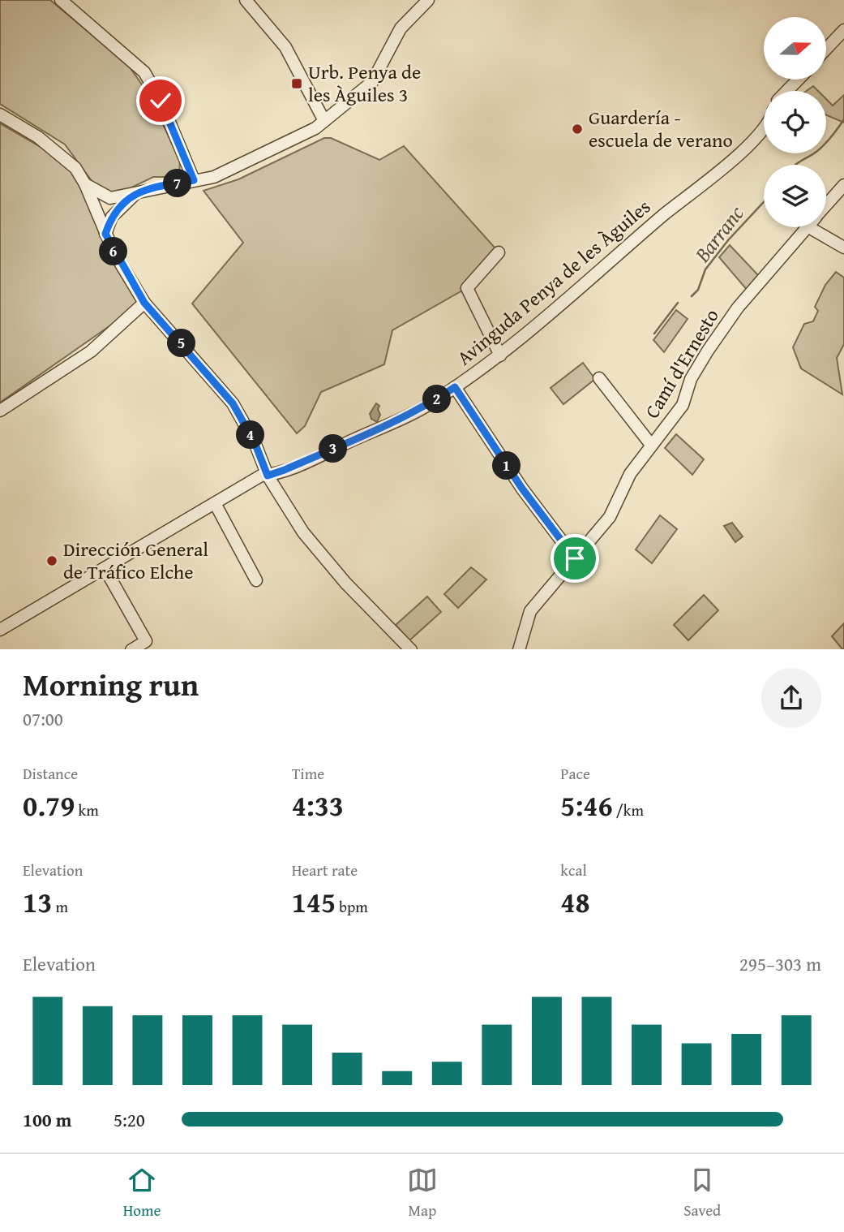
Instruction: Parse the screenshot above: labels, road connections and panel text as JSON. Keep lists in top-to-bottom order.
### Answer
{
  "streets": {
    "street": ["Avinguda Penya de les Àguiles", "Camí d'Ernesto"]
  },
  "water": ["Barranc"],
  "places": {
    "transit": ["Urb. Penya de les Àguiles 3"],
    "other": ["Guardería - escuela de verano", "Dirección General de Tráfico Elche"]
  },
  "north": "right",
  "page": {
    "pins": [
      "7",
      "6",
      "5",
      "2",
      "4",
      "3",
      "1"
    ],
    "heading": ["Morning run", "07:00"],
    "stats": [
      ["Distance", "0.79 km"],
      ["Time", "4:33"],
      ["Pace", "5:46 /km"],
      ["Elevation", "13 m"],
      ["Heart rate", "145 bpm"],
      ["kcal", "48"]
    ],
    "chart": ["Elevation", "295–303 m"],
    "list": [
      {
        "name": "100 m",
        "note": "5:20"
      }
    ],
    "tabs": ["Home", "Map", "Saved"]
  }
}
